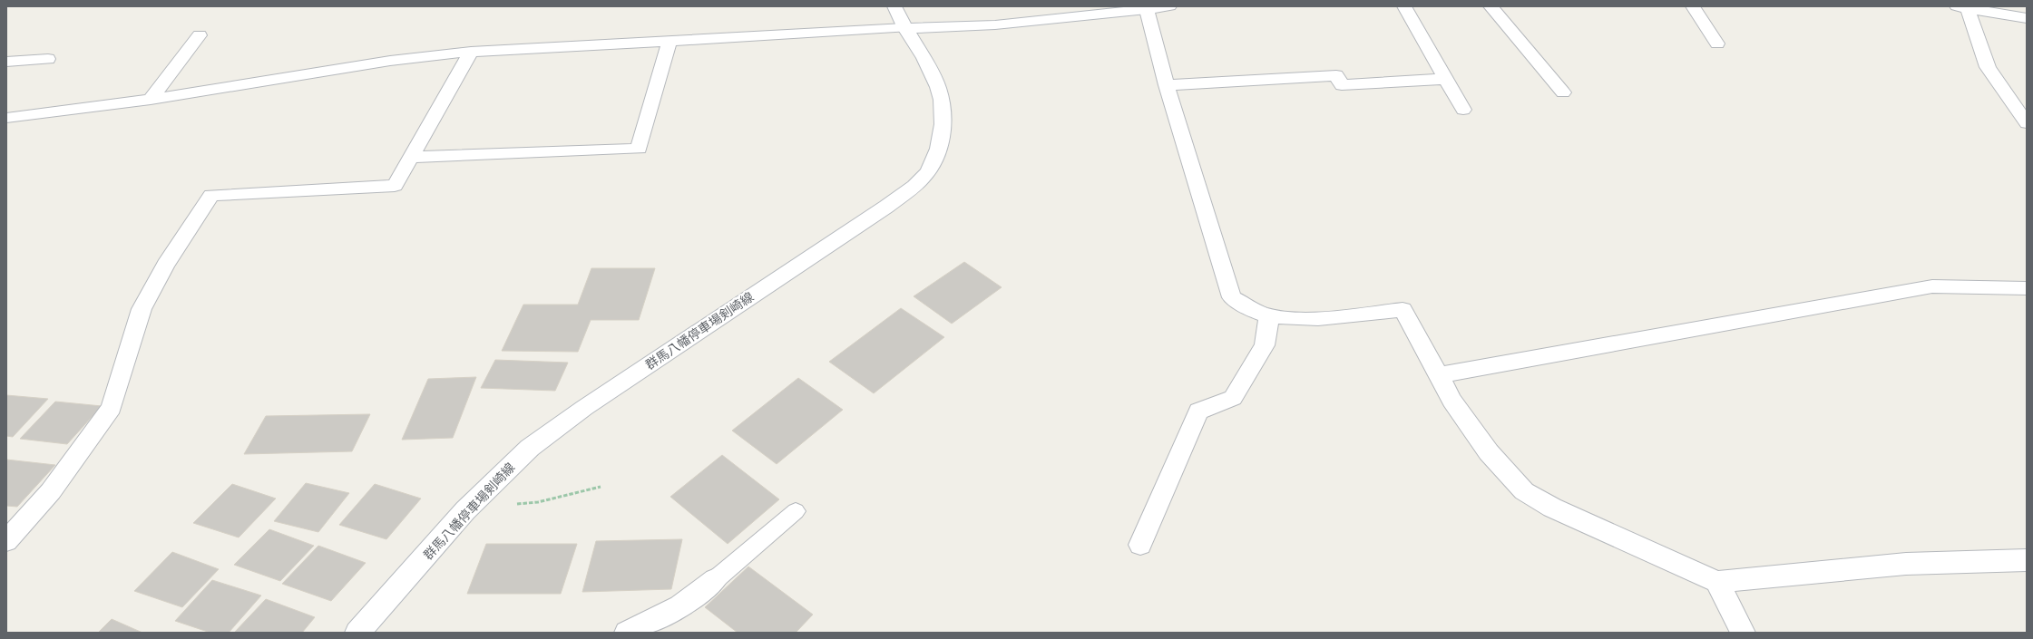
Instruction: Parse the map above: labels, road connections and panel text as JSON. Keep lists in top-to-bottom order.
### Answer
{
  "streets": {
    "street": ["群馬八幡停車場剣崎線"]
  }
}
